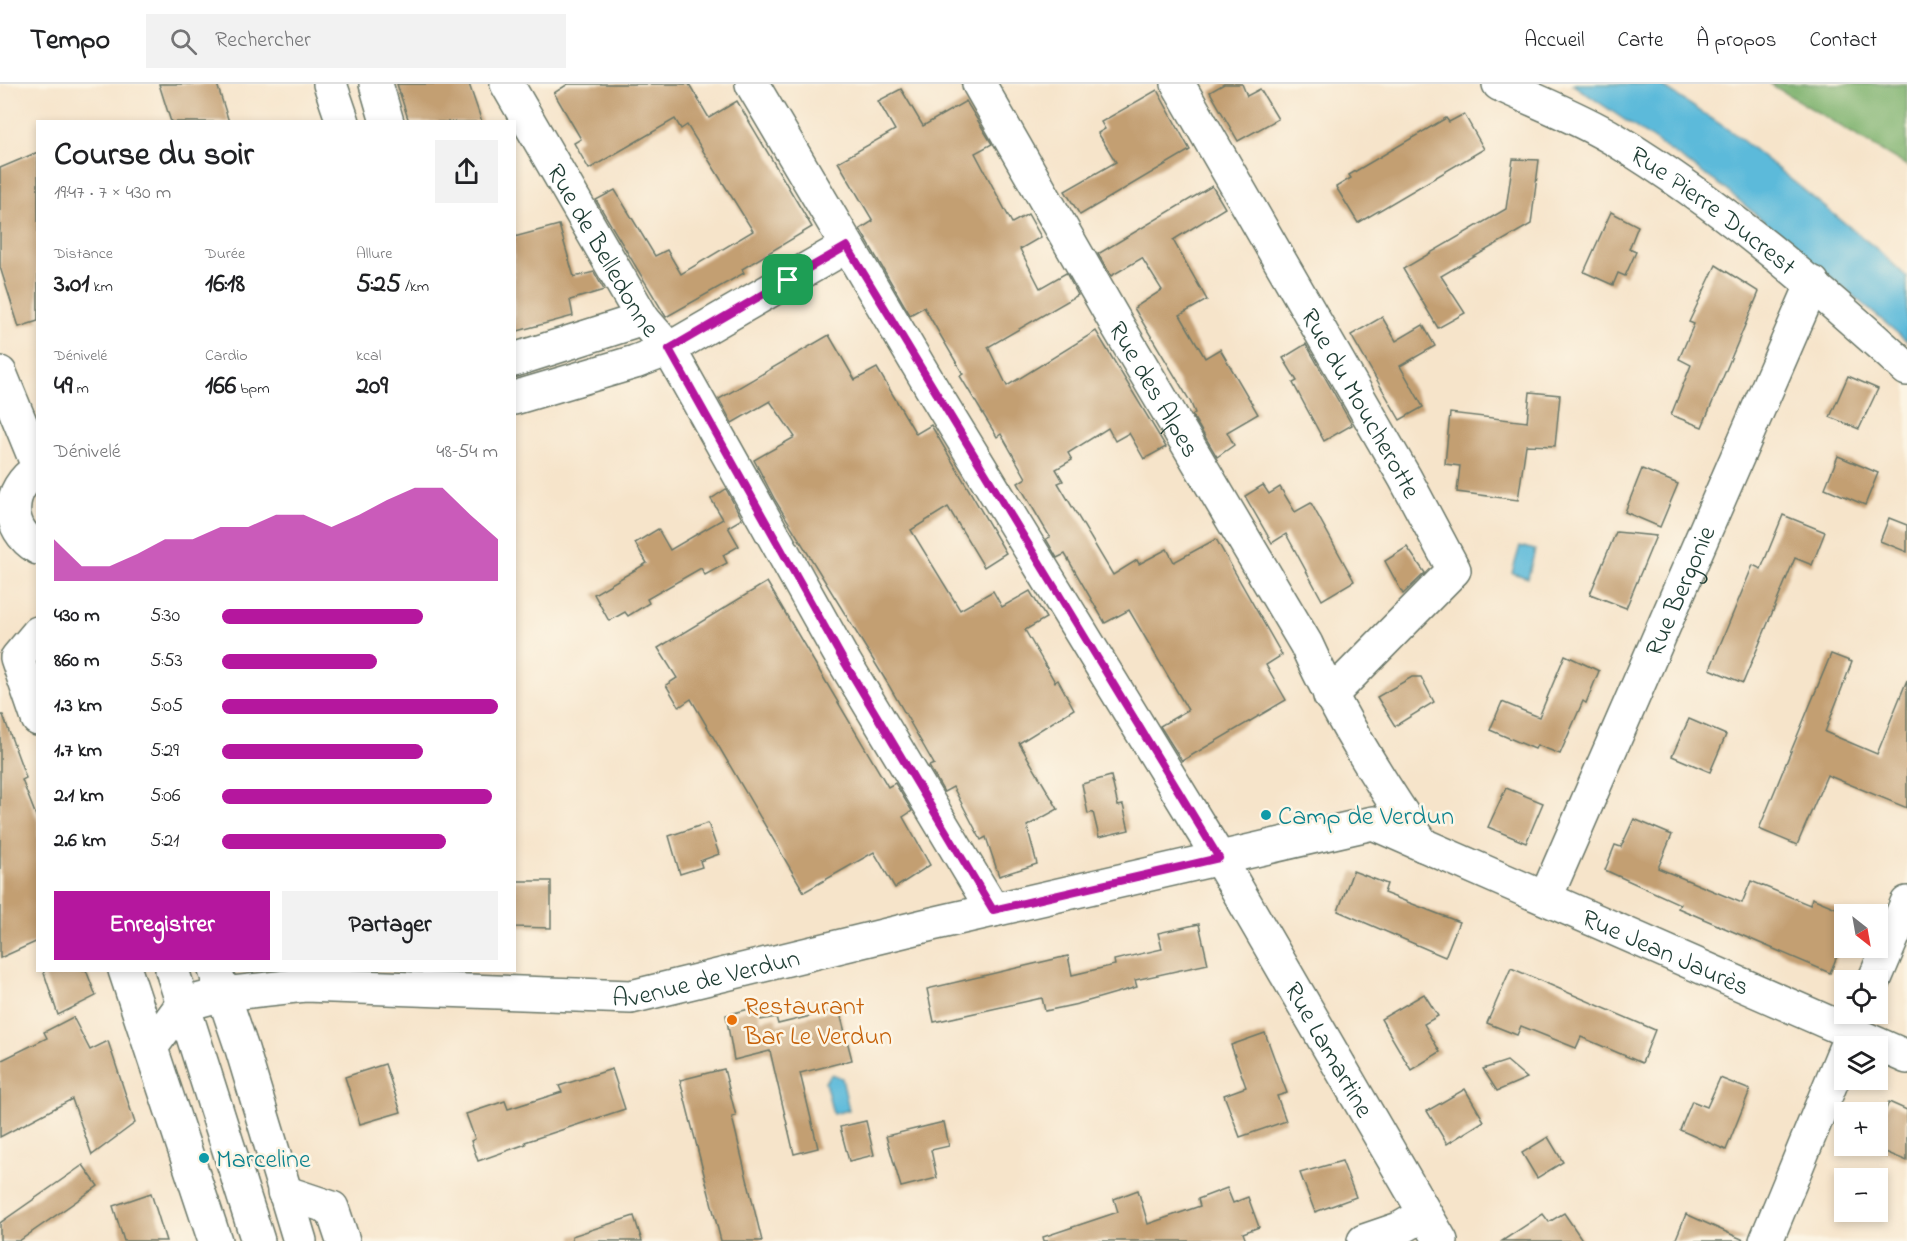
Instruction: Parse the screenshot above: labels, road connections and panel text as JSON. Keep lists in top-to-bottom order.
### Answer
{
  "streets": {
    "street": [
      "Rue Pierre Ducrest",
      "Rue de Belledonne",
      "Rue des Alpes",
      "Rue du Moucherotte",
      "Rue Bergonie",
      "Rue Jean Jaurès",
      "Avenue de Verdun",
      "Rue Lamartine"
    ]
  },
  "crossings": [
    ["Rue Pierre Ducrest", "Rue Bergonie"],
    ["Rue de Belledonne", "Avenue de Verdun"],
    ["Rue des Alpes", "Rue du Moucherotte"],
    ["Rue des Alpes", "Rue Jean Jaurès"],
    ["Rue Bergonie", "Rue Jean Jaurès"],
    ["Rue Jean Jaurès", "Avenue de Verdun"],
    ["Rue Jean Jaurès", "Rue Lamartine"],
    ["Avenue de Verdun", "Rue Lamartine"]
  ],
  "places": ["Camp de Verdun", "Restaurant Bar Le Verdun", "Marceline"],
  "north": "bottom right",
  "page": {
    "header": "Tempo",
    "search": "Rechercher",
    "nav": [
      "Accueil",
      "Carte",
      "À propos",
      "Contact"
    ],
    "heading": ["Course du soir", "19:47 · 7 × 430 m"],
    "stats": [
      ["Distance", "3.01 km"],
      ["Durée", "16:18"],
      ["Allure", "5:25 /km"],
      ["Dénivelé", "49 m"],
      ["Cardio", "166 bpm"],
      ["kcal", "209"]
    ],
    "chart": ["Dénivelé", "48–54 m"],
    "list": [
      {
        "name": "430 m",
        "note": "5:30"
      },
      {
        "name": "860 m",
        "note": "5:53"
      },
      {
        "name": "1.3 km",
        "note": "5:05"
      },
      {
        "name": "1.7 km",
        "note": "5:29"
      },
      {
        "name": "2.1 km",
        "note": "5:06"
      },
      {
        "name": "2.6 km",
        "note": "5:21"
      }
    ],
    "buttons": ["Enregistrer", "Partager"],
    "map_buttons": ["+", "−"]
  }
}
